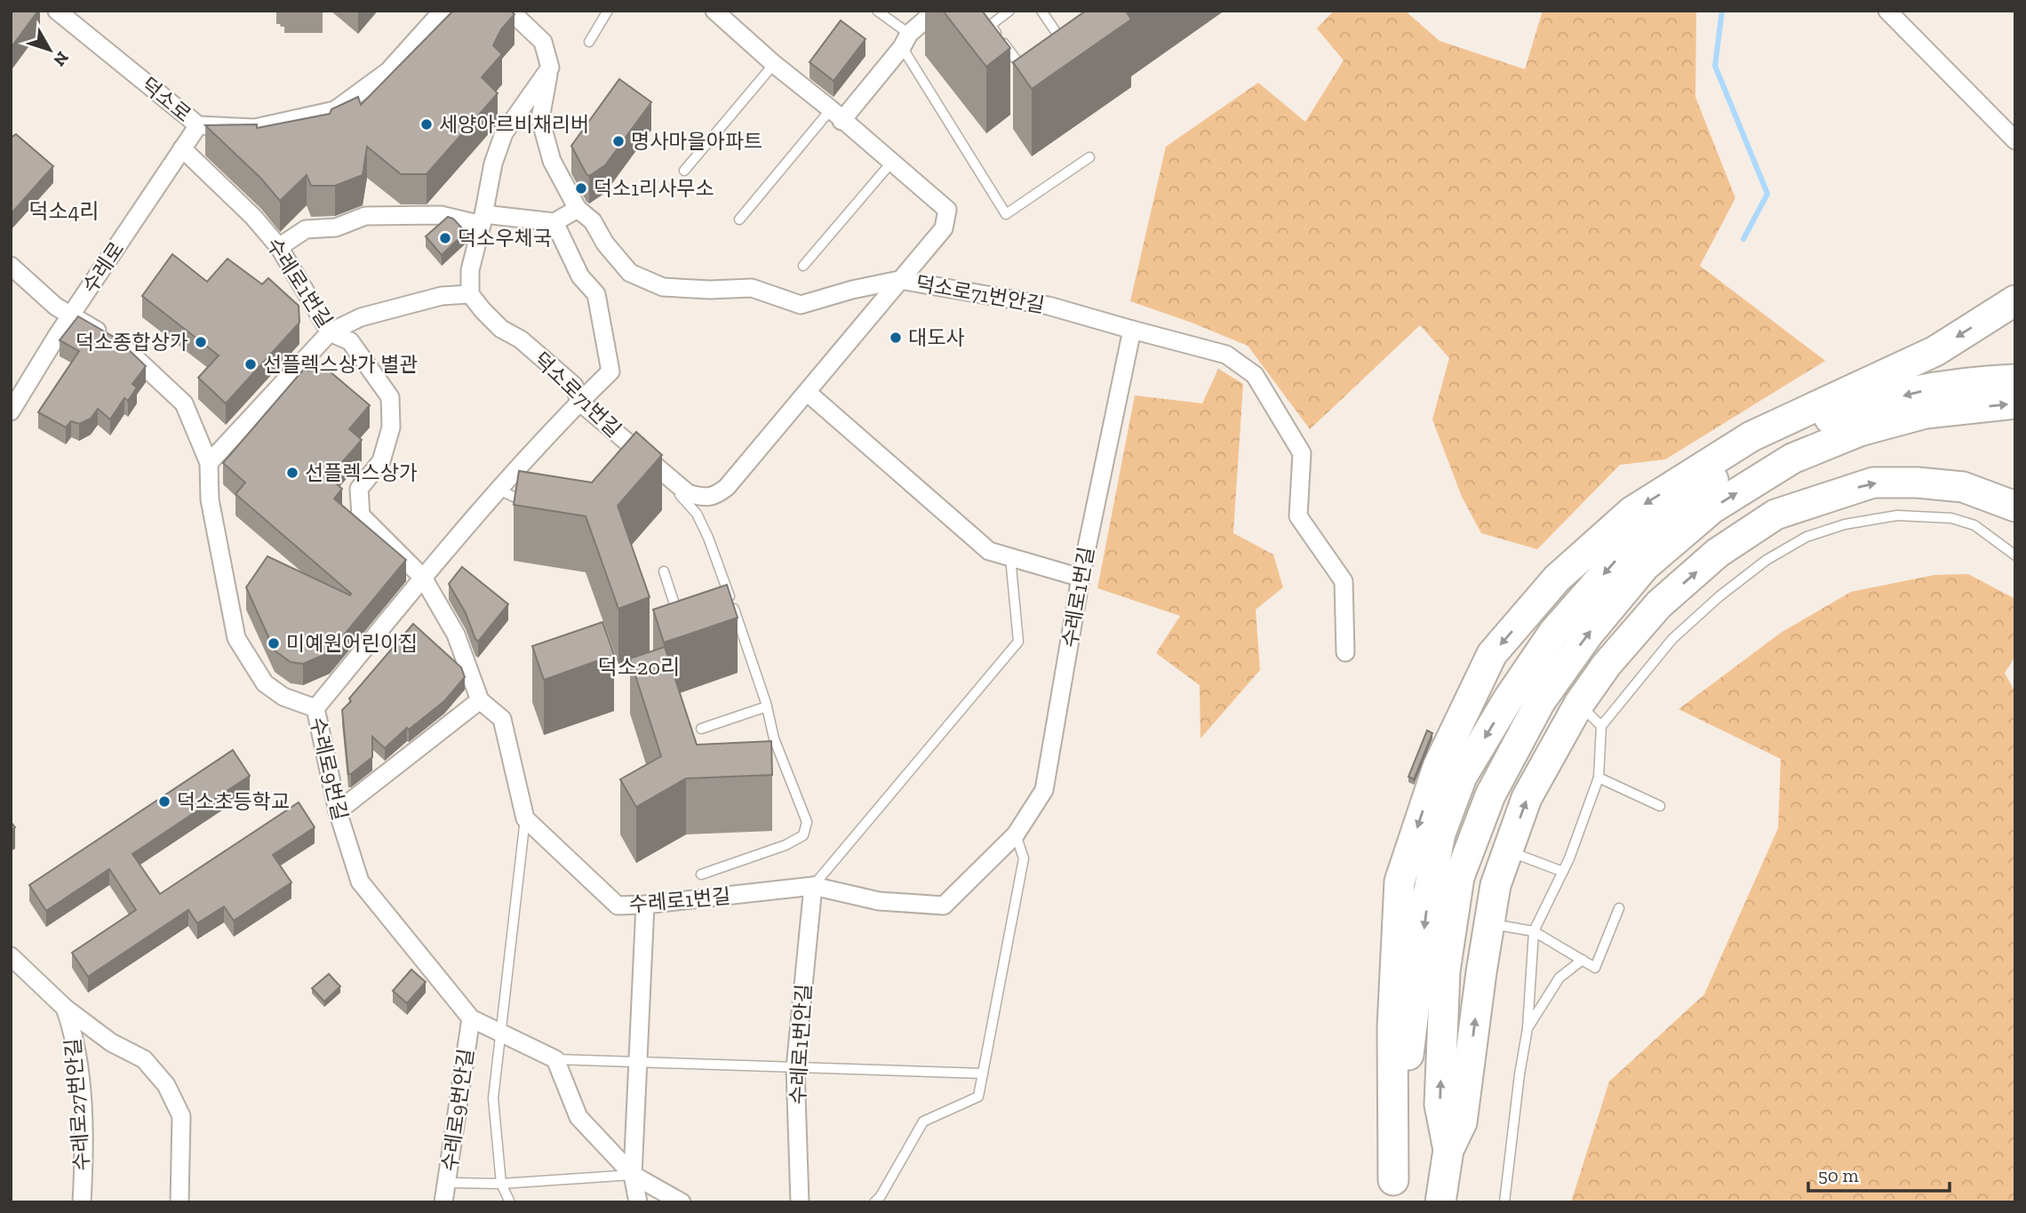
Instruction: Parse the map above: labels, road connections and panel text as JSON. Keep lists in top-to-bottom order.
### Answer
{
  "streets": {
    "street": [
      "덕소로",
      "수레로",
      "수레로1번길",
      "덕소로71번안길",
      "덕소로71번길",
      "수레로9번길",
      "수레로1번안길",
      "수레로27번안길",
      "수레로9번안길"
    ]
  },
  "crossings": [
    ["덕소로", "수레로"],
    ["수레로", "수레로1번길"],
    ["수레로", "수레로9번길"],
    ["수레로1번길", "덕소로71번안길"],
    ["수레로1번길", "수레로1번안길"],
    ["덕소로71번안길", "덕소로71번길"],
    ["수레로9번길", "수레로9번안길"]
  ],
  "districts": ["덕소4리", "덕소20리"],
  "places": [
    "세양아르비채리버",
    "명사마을아파트",
    "덕소1리사무소",
    "덕소우체국",
    "대도사",
    "덕소종합상가",
    "선플렉스상가 별관",
    "선플렉스상가",
    "미예원어린이집",
    "덕소초등학교"
  ],
  "scale_bar": "50 m",
  "north": "bottom right"
}
